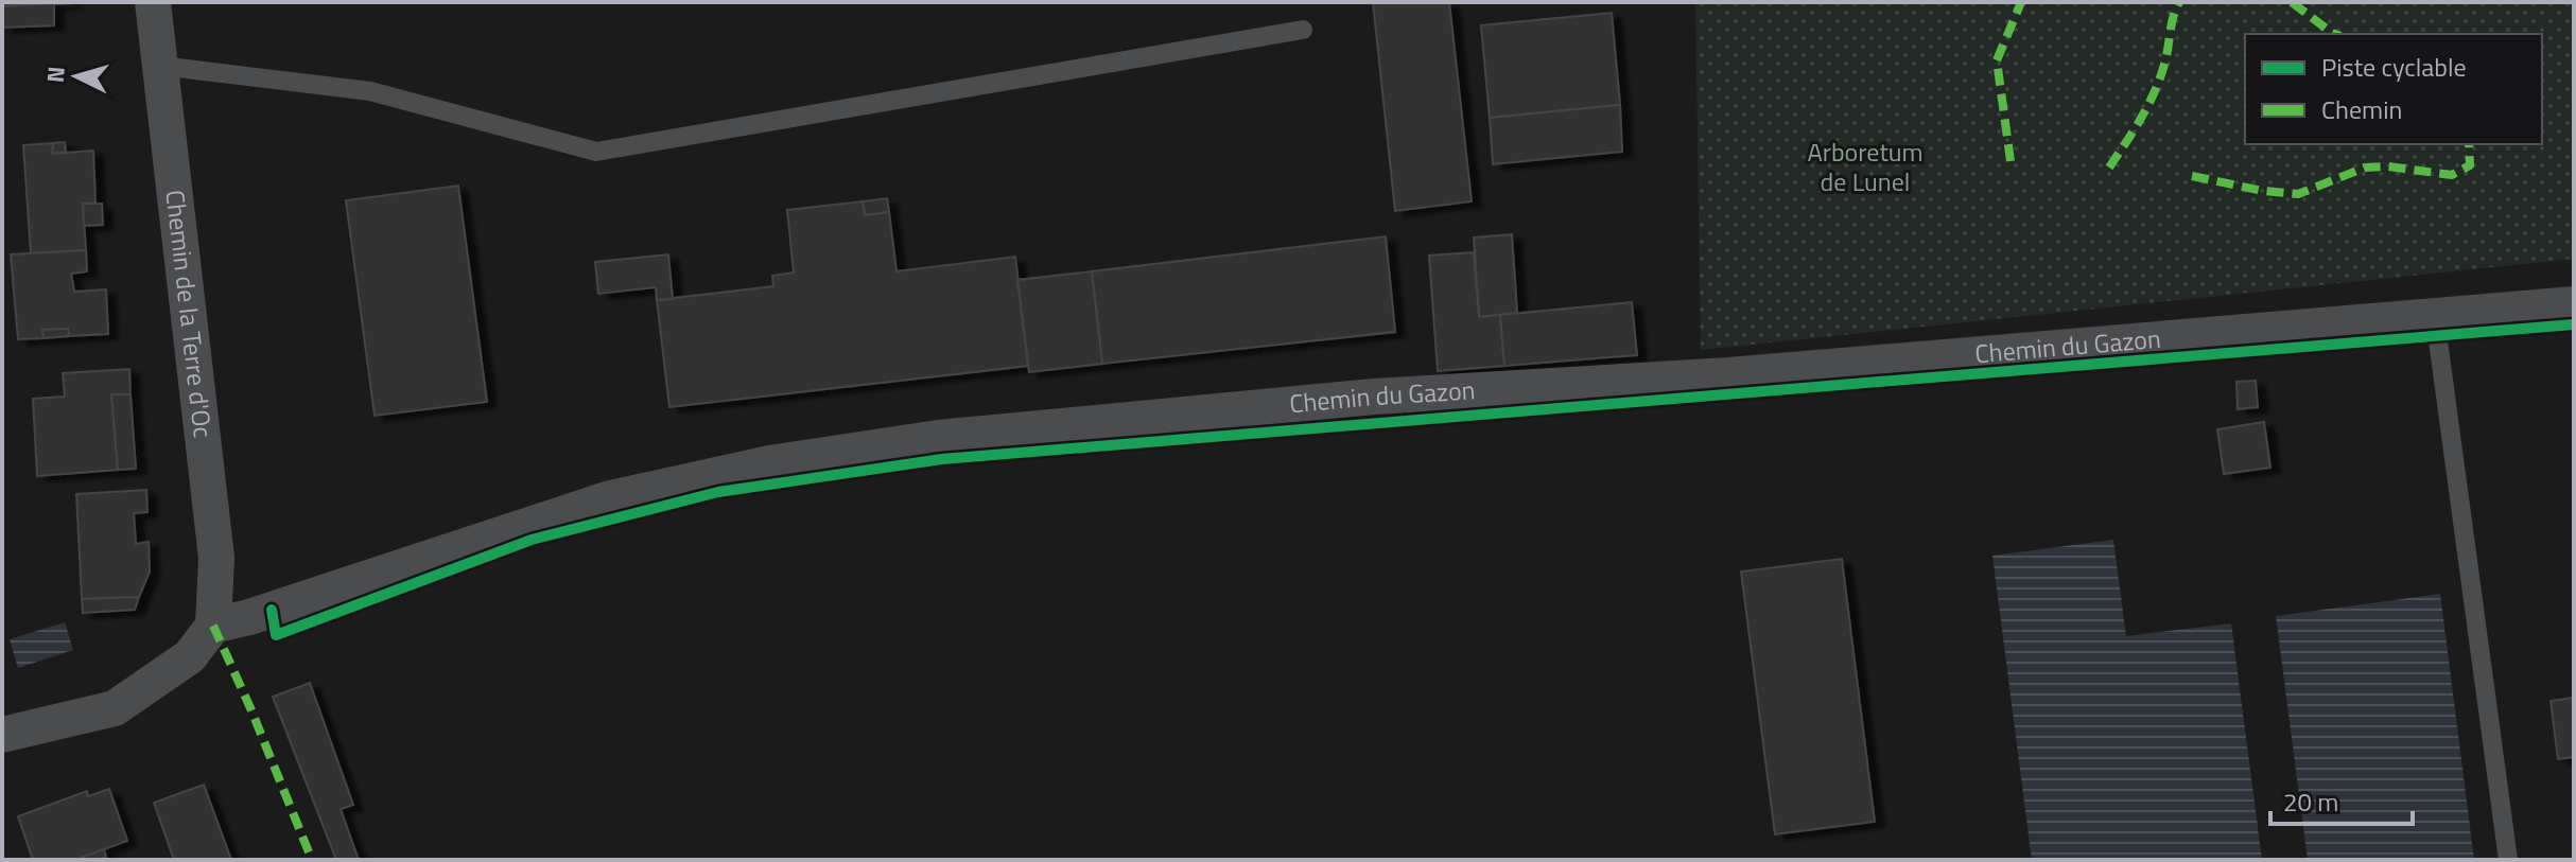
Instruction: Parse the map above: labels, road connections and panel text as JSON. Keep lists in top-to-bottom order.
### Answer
{
  "streets": {
    "street": ["Chemin de la Terre d'Oc", "Chemin du Gazon"]
  },
  "crossings": [
    ["Chemin de la Terre d'Oc", "Chemin du Gazon"]
  ],
  "parks": ["Arboretum de Lunel"],
  "legend": ["Piste cyclable", "Chemin"],
  "scale_bar": "20 m",
  "north": "left"
}
